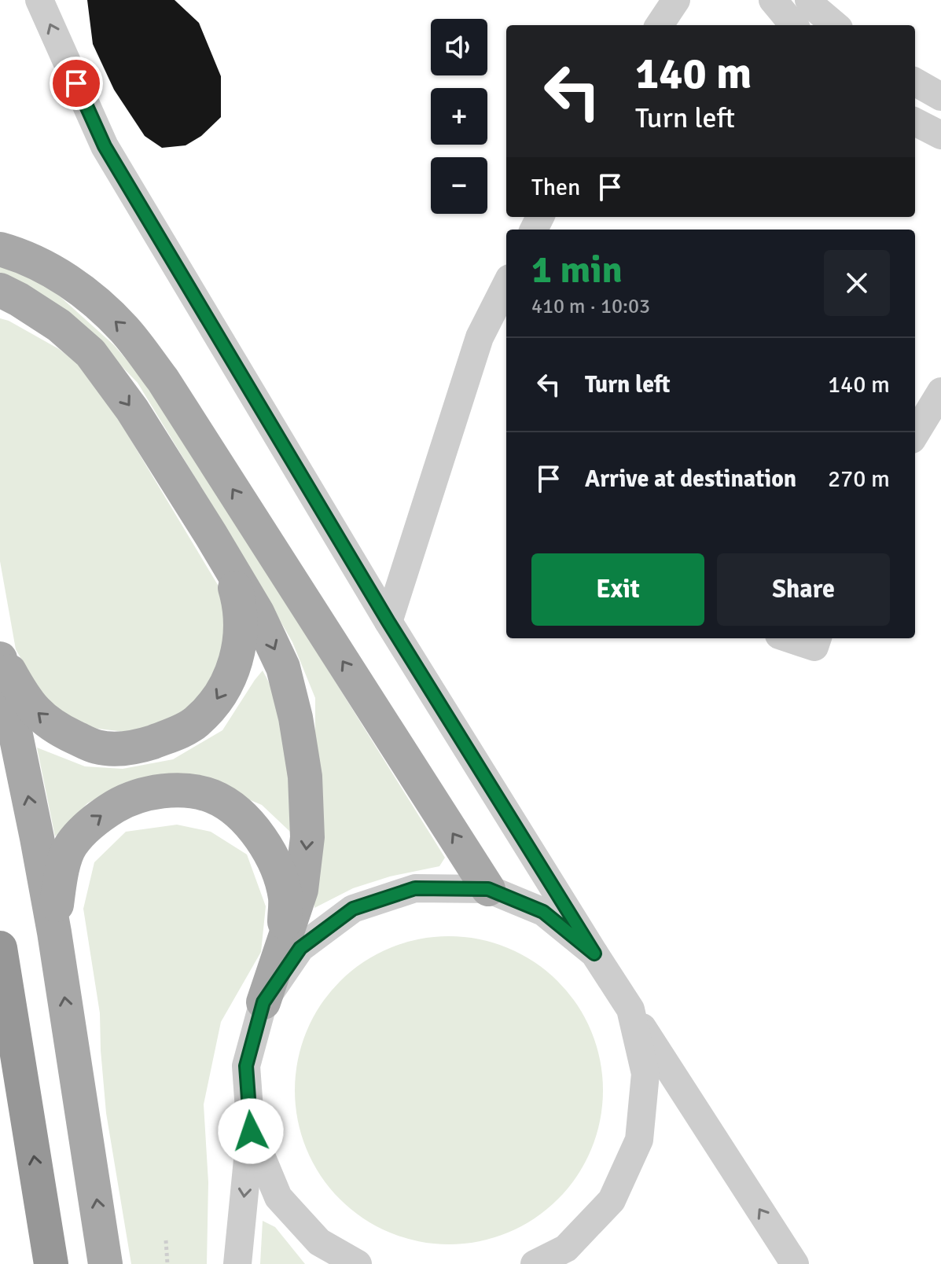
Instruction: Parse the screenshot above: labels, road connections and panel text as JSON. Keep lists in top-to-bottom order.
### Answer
{
  "page": {
    "map_buttons": ["+", "−"],
    "turn": ["140 m", "Turn left"],
    "then": "Then",
    "heading": ["1 min", "410 m · 10:03"],
    "list": [
      {
        "name": "Turn left",
        "value": "140 m"
      },
      {
        "name": "Arrive at destination",
        "value": "270 m"
      }
    ],
    "buttons": ["Exit", "Share"]
  }
}
